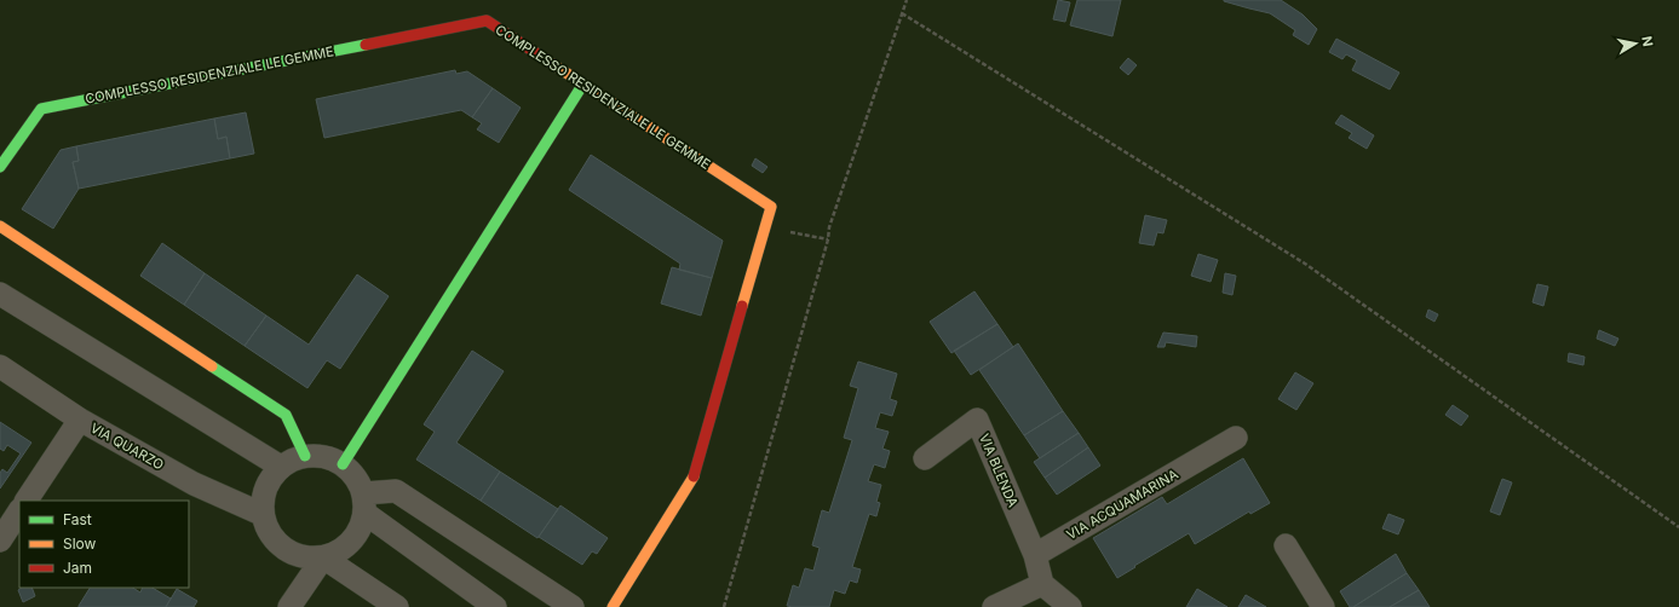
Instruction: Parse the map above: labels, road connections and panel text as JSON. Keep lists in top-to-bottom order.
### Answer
{
  "streets": {
    "street": [
      "COMPLESSO RESIDENZIALE LE GEMME",
      "VIA QUARZO",
      "VIA BLENDA",
      "VIA ACQUAMARINA"
    ]
  },
  "crossings": [
    ["VIA BLENDA", "VIA ACQUAMARINA"]
  ],
  "legend": ["Fast", "Slow", "Jam"],
  "north": "right"
}
